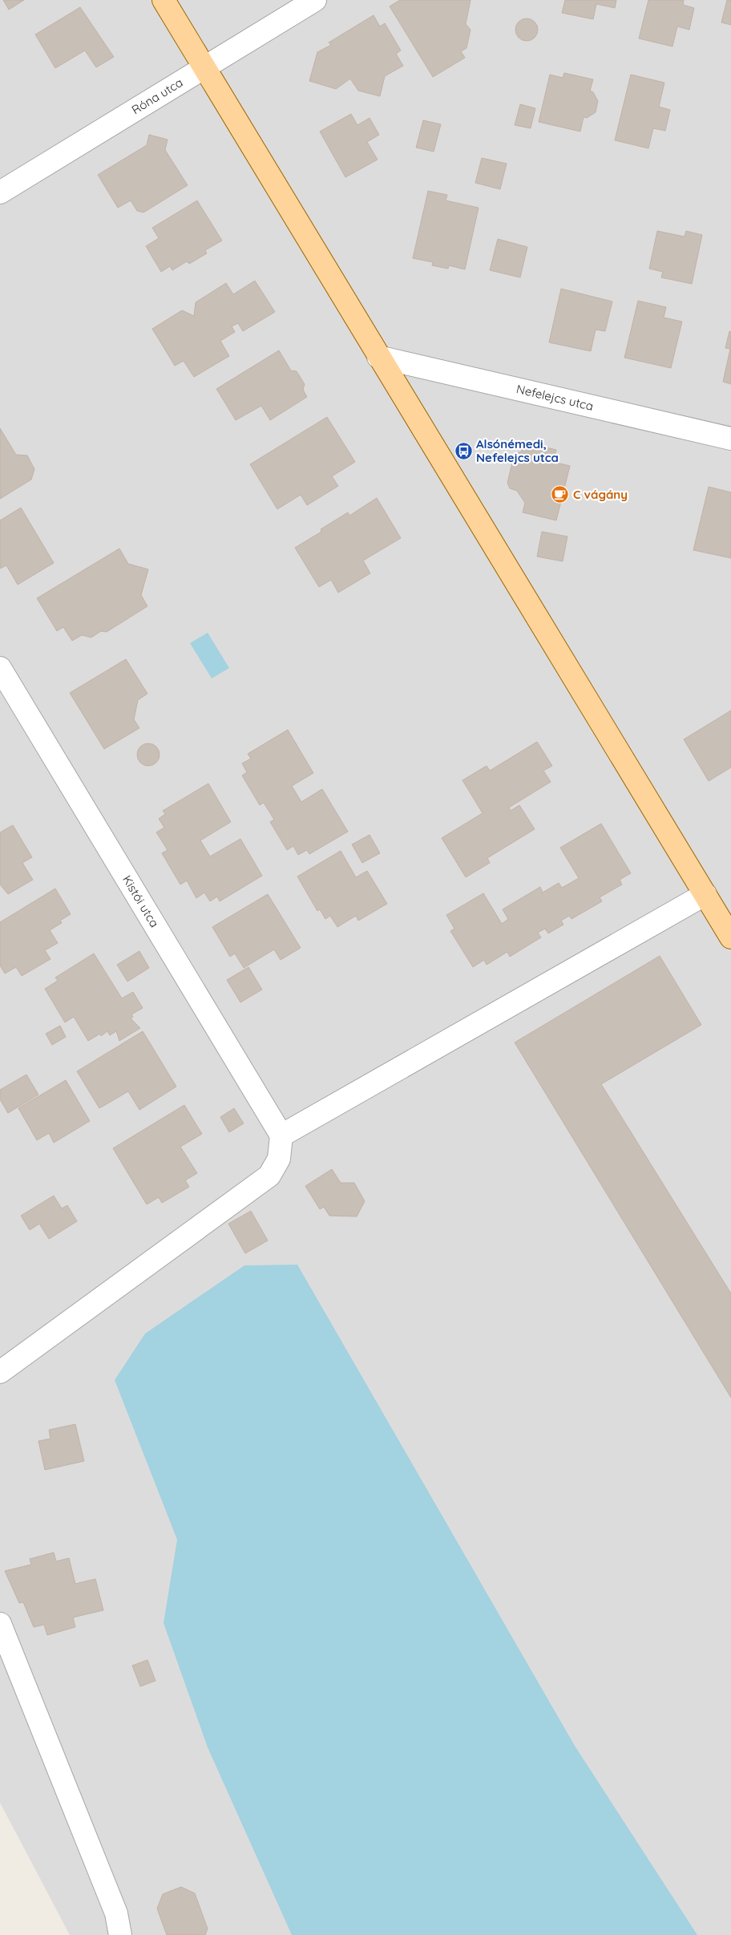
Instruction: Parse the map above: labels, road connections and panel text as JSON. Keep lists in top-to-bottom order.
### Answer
{
  "streets": {
    "street": ["Róna utca", "Nefelejcs utca", "Kistói utca"]
  },
  "places": {
    "bus stop": ["Alsónémedi, Nefelejcs utca"],
    "cafe": ["C vágány"]
  }
}
